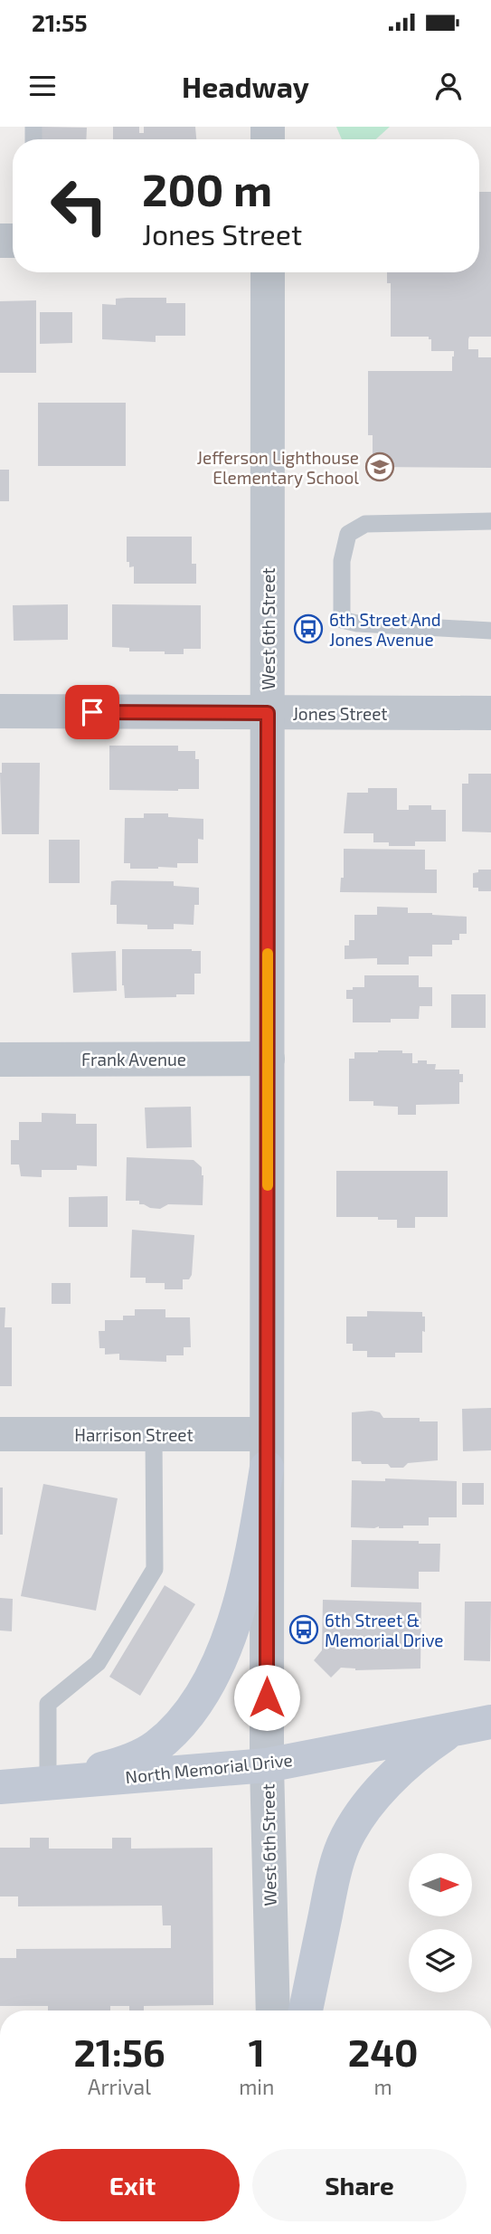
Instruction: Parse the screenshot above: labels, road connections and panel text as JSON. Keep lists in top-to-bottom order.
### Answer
{
  "streets": {
    "main road": ["North Memorial Drive"],
    "street": [
      "West 6th Street",
      "Jones Street",
      "Frank Avenue",
      "Harrison Street"
    ]
  },
  "crossings": [
    ["West 6th Street", "Jones Street"],
    ["West 6th Street", "Frank Avenue"],
    ["West 6th Street", "Harrison Street"],
    ["West 6th Street", "North Memorial Drive"]
  ],
  "places": {
    "school or university": ["Jefferson Lighthouse Elementary School"],
    "bus stop": ["6th Street And Jones Avenue", "6th Street & Memorial Drive"]
  },
  "north": "right",
  "page": {
    "status": "21:55",
    "header": "Headway",
    "turn": ["200 m", "Jones Street"],
    "eta": [
      "21:56",
      "Arrival",
      "1",
      "min",
      "240",
      "m"
    ],
    "buttons": ["Exit", "Share"]
  }
}
